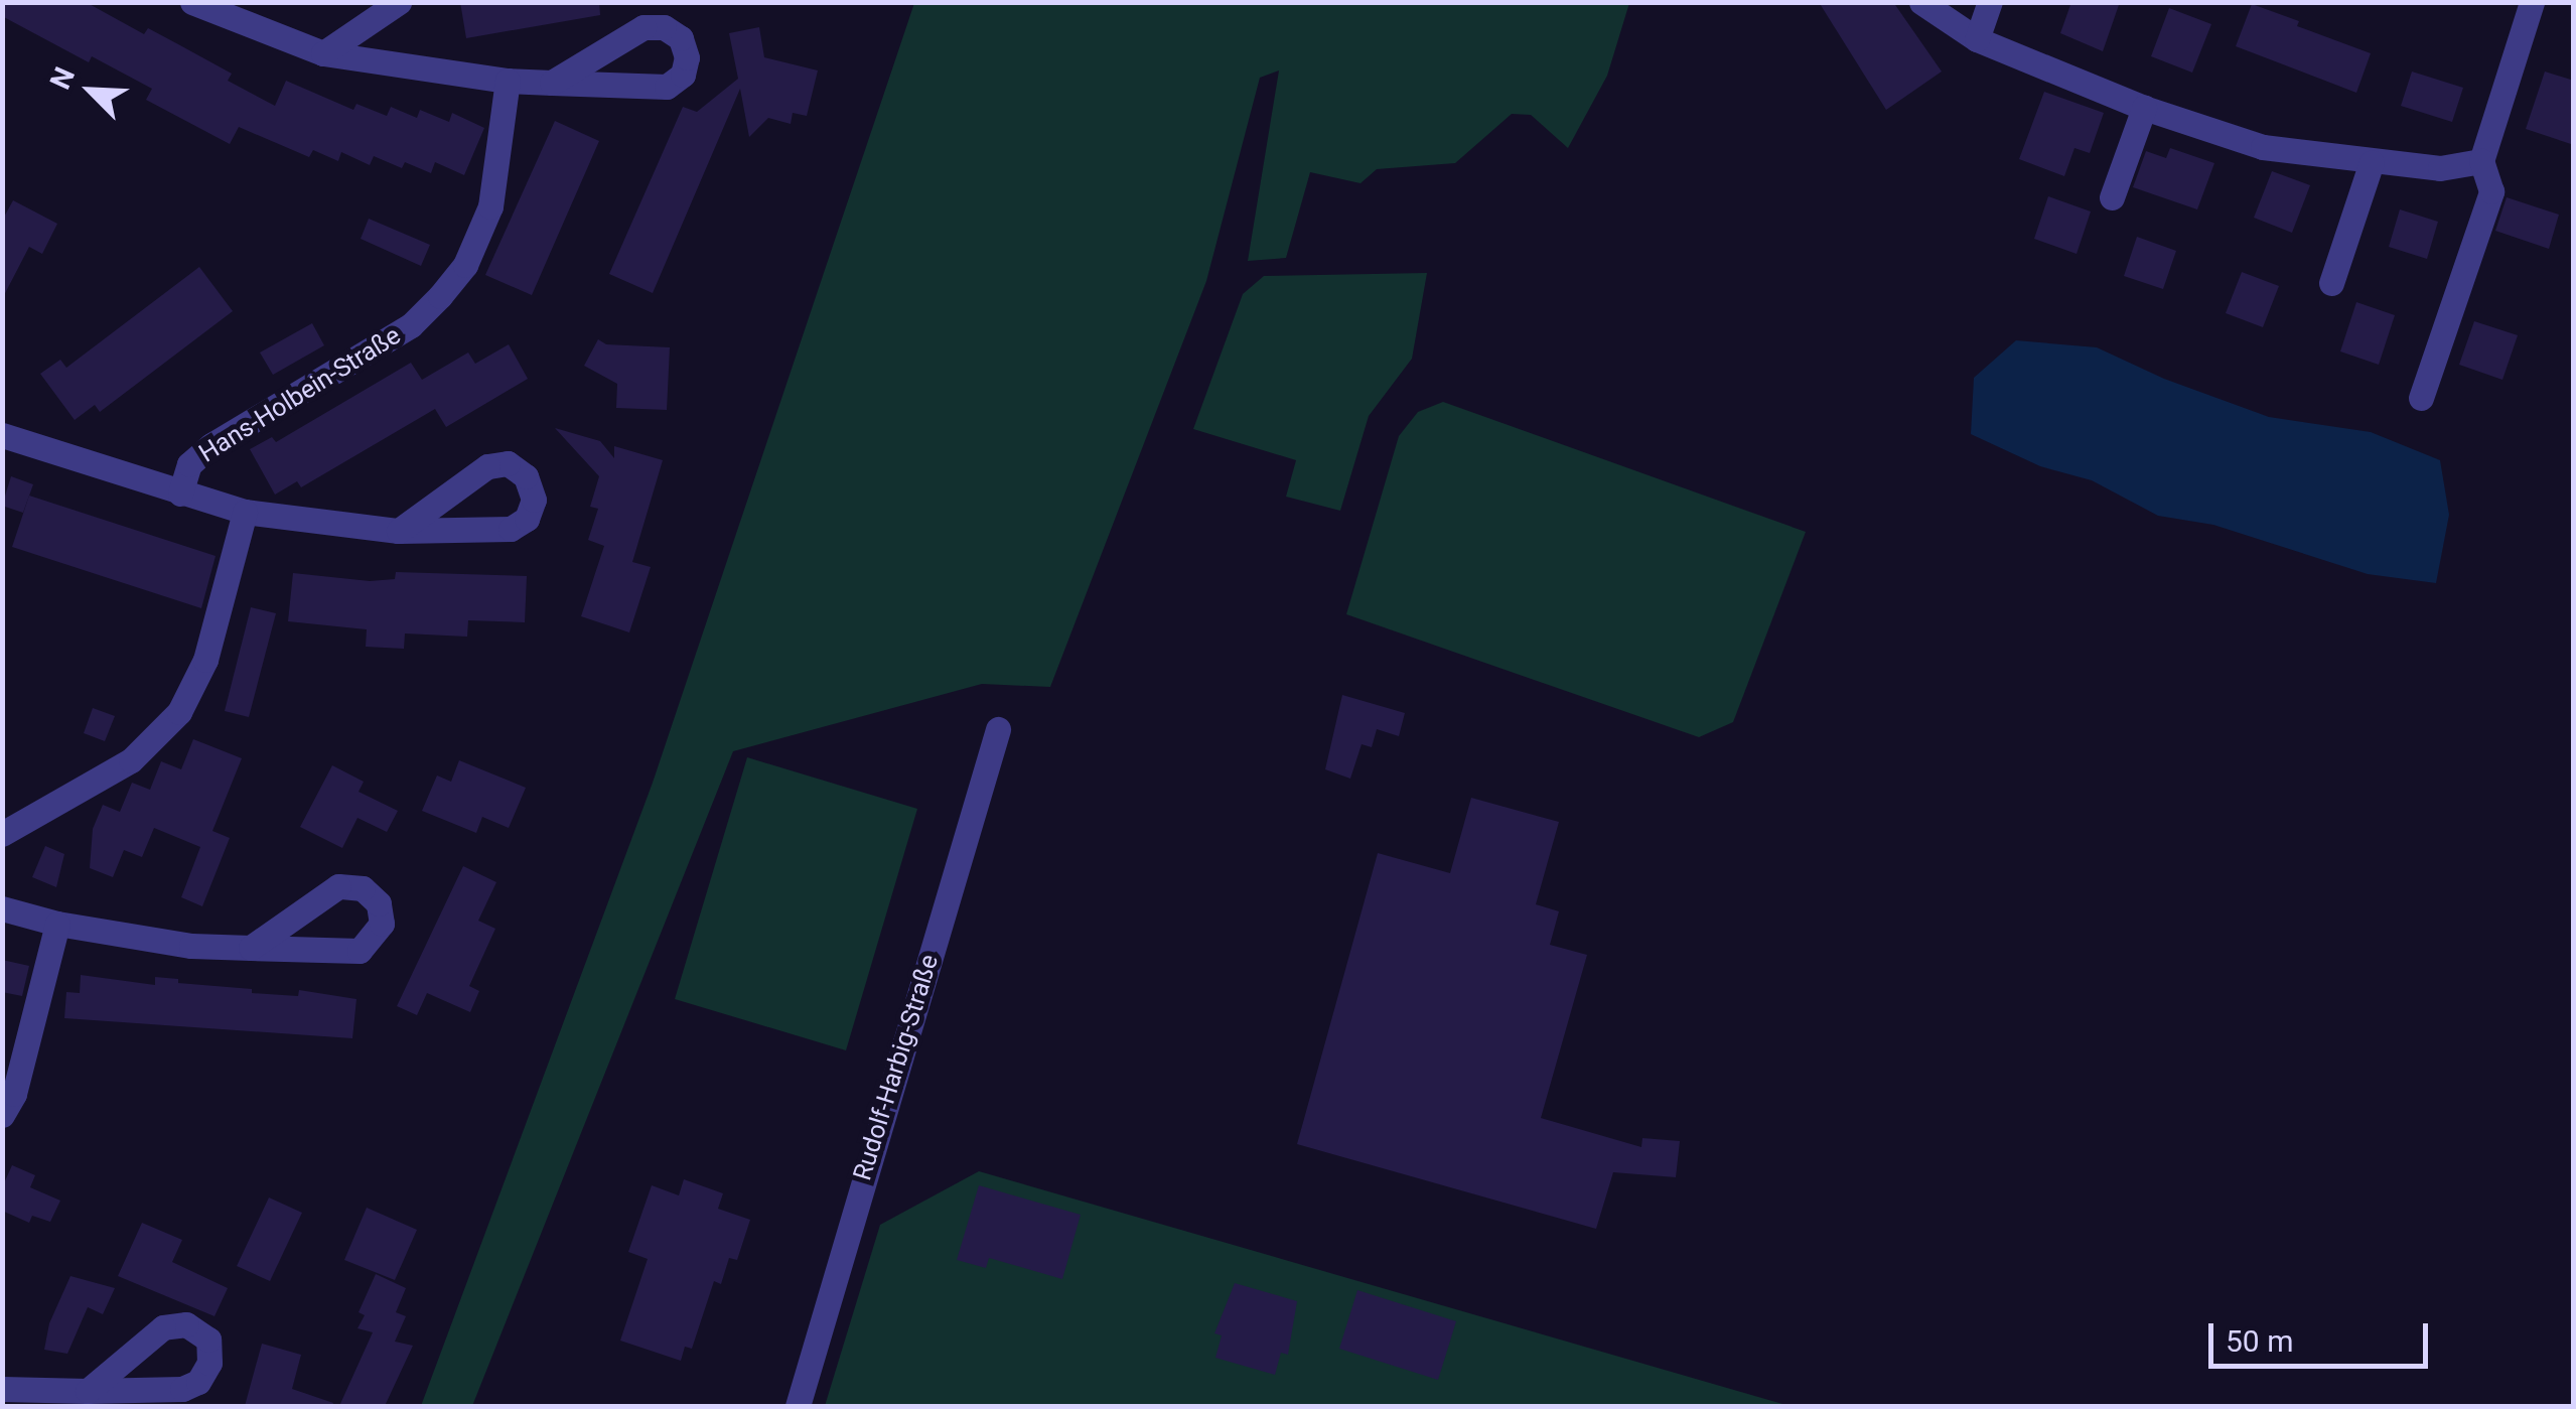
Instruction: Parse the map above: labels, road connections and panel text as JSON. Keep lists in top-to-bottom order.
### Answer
{
  "streets": {
    "street": ["Hans-Holbein-Straße", "Rudolf-Harbig-Straße"]
  },
  "scale_bar": "50 m",
  "north": "top left"
}
